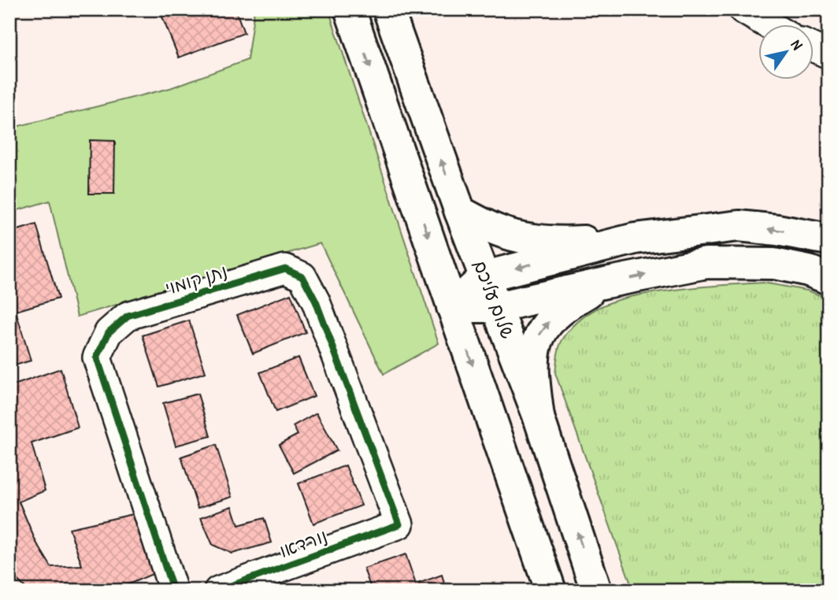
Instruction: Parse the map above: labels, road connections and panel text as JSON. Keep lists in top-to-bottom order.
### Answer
{
  "streets": {
    "main road": ["שלום עליכם"],
    "street": ["נתן קומוי", "נורדאו"]
  },
  "crossings": [
    ["נתן קומוי", "נורדאו"]
  ],
  "north": "top right"
}
